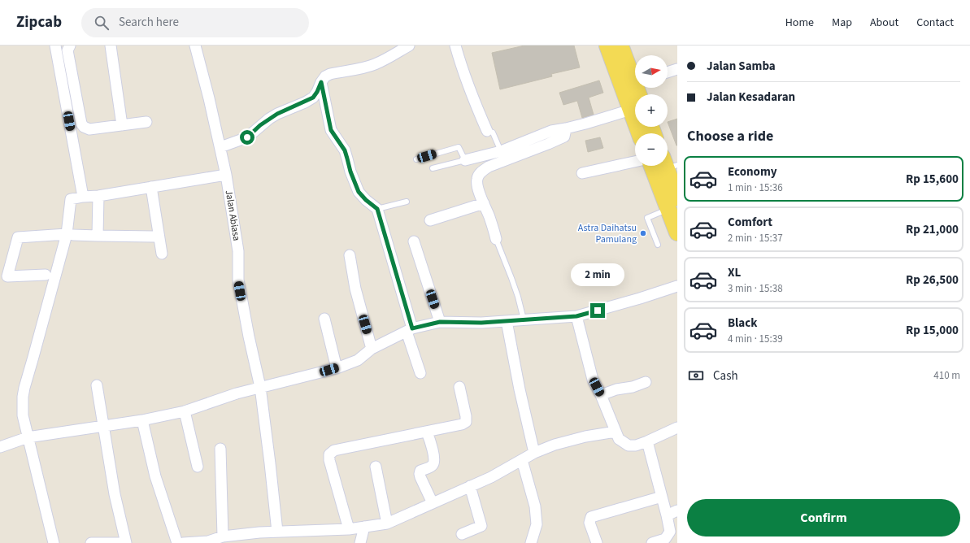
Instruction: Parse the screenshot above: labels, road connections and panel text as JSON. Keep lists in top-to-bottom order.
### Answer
{
  "streets": {
    "street": ["Jalan Abiasa"]
  },
  "places": ["Astra Daihatsu Pamulang"],
  "north": "right",
  "page": {
    "header": "Zipcab",
    "search": "Search here",
    "nav": [
      "Home",
      "Map",
      "About",
      "Contact"
    ],
    "banner": ["Jalan Samba", "Jalan Kesadaran"],
    "map_buttons": ["+", "−"],
    "heading": "Choose a ride",
    "list": [
      {
        "name": "Economy",
        "note": "1 min · 15:36",
        "value": "Rp 15,600"
      },
      {
        "name": "Comfort",
        "note": "2 min · 15:37",
        "value": "Rp 21,000"
      },
      {
        "name": "XL",
        "note": "3 min · 15:38",
        "value": "Rp 26,500"
      },
      {
        "name": "Black",
        "note": "4 min · 15:39",
        "value": "Rp 15,000"
      }
    ],
    "bubble": "2 min",
    "pay": ["Cash", "410 m"],
    "buttons": "Confirm"
  }
}
